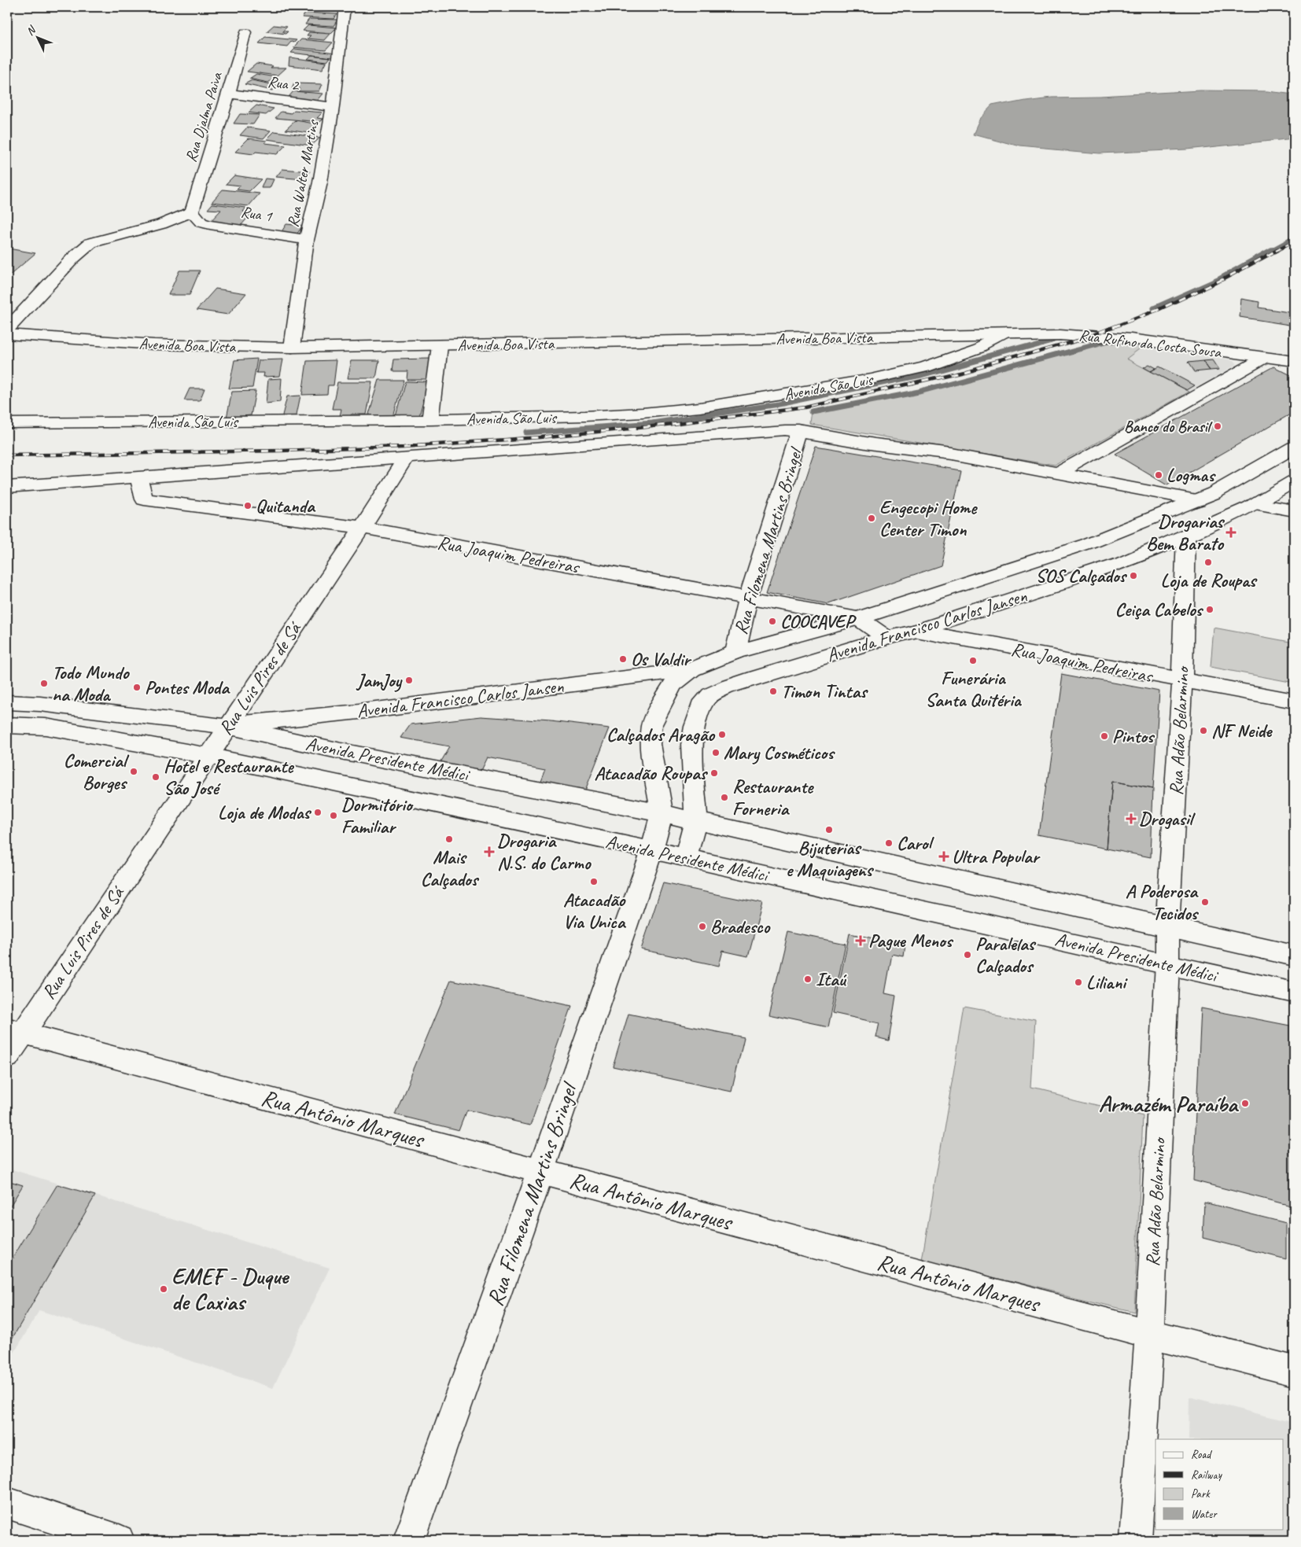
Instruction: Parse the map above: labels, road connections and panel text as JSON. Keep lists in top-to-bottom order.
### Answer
{
  "streets": {
    "street": [
      "Rua 2",
      "Rua Djalma Paiva",
      "Rua Walter Martins",
      "Rua 1",
      "Avenida Boa Vista",
      "Rua Rufino da Costa Sousa",
      "Avenida São Luis",
      "Rua Filomena Martins Bringel",
      "Rua Joaquim Pedreiras",
      "Avenida Francisco Carlos Jansen",
      "Rua Luis Pires de Sá",
      "Rua Adão Belarmino",
      "Avenida Presidente Médici",
      "Rua Antônio Marques"
    ]
  },
  "crossings": [
    ["Rua 2", "Rua Djalma Paiva"],
    ["Rua 2", "Rua Walter Martins"],
    ["Rua Djalma Paiva", "Rua 1"],
    ["Rua Walter Martins", "Rua 1"],
    ["Rua Walter Martins", "Avenida Boa Vista"],
    ["Avenida Boa Vista", "Rua Rufino da Costa Sousa"],
    ["Avenida Boa Vista", "Avenida São Luis"],
    ["Rua Rufino da Costa Sousa", "Avenida São Luis"],
    ["Avenida São Luis", "Rua Filomena Martins Bringel"],
    ["Avenida São Luis", "Rua Joaquim Pedreiras"],
    ["Avenida São Luis", "Avenida Francisco Carlos Jansen"],
    ["Avenida São Luis", "Rua Luis Pires de Sá"],
    ["Rua Filomena Martins Bringel", "Rua Joaquim Pedreiras"],
    ["Rua Filomena Martins Bringel", "Avenida Francisco Carlos Jansen"],
    ["Rua Filomena Martins Bringel", "Avenida Presidente Médici"],
    ["Rua Filomena Martins Bringel", "Rua Antônio Marques"],
    ["Rua Joaquim Pedreiras", "Avenida Francisco Carlos Jansen"],
    ["Rua Joaquim Pedreiras", "Rua Luis Pires de Sá"],
    ["Rua Joaquim Pedreiras", "Rua Adão Belarmino"],
    ["Avenida Francisco Carlos Jansen", "Rua Luis Pires de Sá"],
    ["Avenida Francisco Carlos Jansen", "Rua Adão Belarmino"],
    ["Avenida Francisco Carlos Jansen", "Avenida Presidente Médici"],
    ["Rua Luis Pires de Sá", "Avenida Presidente Médici"],
    ["Rua Luis Pires de Sá", "Rua Antônio Marques"],
    ["Rua Adão Belarmino", "Avenida Presidente Médici"],
    ["Rua Adão Belarmino", "Rua Antônio Marques"]
  ],
  "places": {
    "other": [
      "Banco do Brasil",
      "Logmas",
      "Quitanda",
      "Engecopi Home Center Timon",
      "Loja de Roupas",
      "SOS Calçados",
      "Ceiça Cabelos",
      "COOCAVEP",
      "Os Valdir",
      "Funerária Santa Quitéria",
      "JamJoy",
      "Todo Mundo na Moda",
      "Pontes Moda",
      "Timon Tintas",
      "NF Neide",
      "Calçados Aragão",
      "Pintos",
      "Mary Cosméticos",
      "Comercial Borges",
      "Atacadão Roupas",
      "Hotel e Restaurante São José",
      "Restaurante Forneria",
      "Loja de Modas",
      "Dormitório Familiar",
      "Bijuterias e Maquiagens",
      "Mais Calçados",
      "Carol",
      "Atacadão Via Unica",
      "A Poderosa Tecidos",
      "Bradesco",
      "Paralelas Calçados",
      "Itaú",
      "Liliani",
      "Armazém Paraíba",
      "EMEF - Duque de Caxias"
    ],
    "health": [
      "Drogarias Bem Barato",
      "Drogasil",
      "Drogaria N.S. do Carmo",
      "Ultra Popular",
      "Pague Menos"
    ]
  },
  "legend": [
    "Road",
    "Railway",
    "Park",
    "Water"
  ],
  "north": "top left"
}
